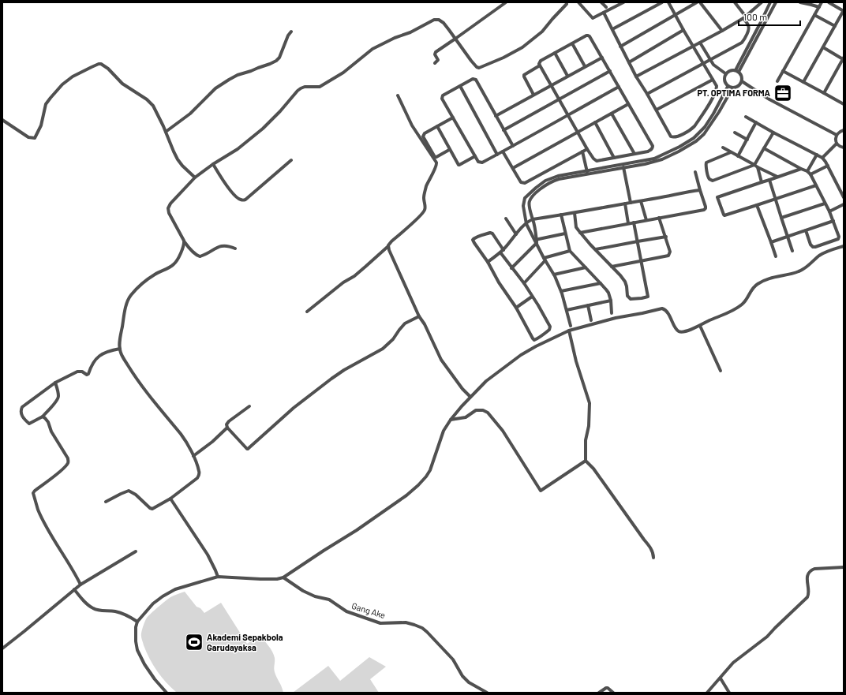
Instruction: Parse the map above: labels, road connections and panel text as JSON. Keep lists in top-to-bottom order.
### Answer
{
  "streets": {
    "street": ["Gang Ake"]
  },
  "places": {
    "office": ["PT. OPTIMA FORMA"],
    "sports": ["Akademi Sepakbola Garudayaksa"]
  },
  "scale_bar": "100 m"
}
